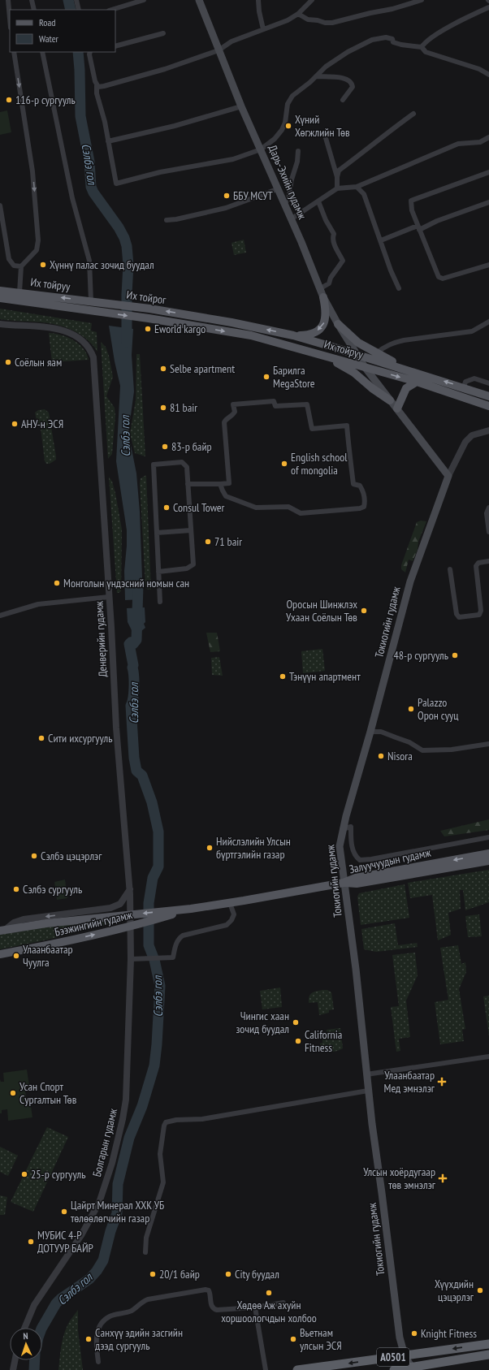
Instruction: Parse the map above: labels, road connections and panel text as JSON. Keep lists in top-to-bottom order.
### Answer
{
  "streets": {
    "highway": ["A0501"],
    "main road": [
      "Дарь-Эхийн гудамж",
      "Их тойруу",
      "Их тойрог",
      "Токиогийн гудамж",
      "Залуучуудын гудамж",
      "Бээжингийн гудамж"
    ],
    "street": ["Денверийн гудамж", "Болгарын гудамж"]
  },
  "crossings": [
    ["Дарь-Эхийн гудамж", "Их тойруу"],
    ["Их тойруу", "Их тойрог"],
    ["Токиогийн гудамж", "Залуучуудын гудамж"],
    ["Токиогийн гудамж", "Бээжингийн гудамж"],
    ["Токиогийн гудамж", "A0501"],
    ["Денверийн гудамж", "Болгарын гудамж"],
    ["Залуучуудын гудамж", "Бээжингийн гудамж"]
  ],
  "water": ["Сэлбэ гол"],
  "places": {
    "other": [
      "116-р сургууль",
      "Хүний Хөгжлийн Төв",
      "ББУ МСУТ",
      "Хүннү палас зочид буудал",
      "Eworld kargo",
      "Соёлын яам",
      "Selbe apartment",
      "Барилга MegaStore",
      "81 bair",
      "АНУ-н ЭСЯ",
      "83-р байр",
      "English school of mongolia",
      "Consul Tower",
      "71 bair",
      "Монголын үндэсний номын сан",
      "Оросын Шинжлэх Ухаан Соёлын Төв",
      "48-р сургууль",
      "Тэнүүн апартмент",
      "Palazzo Орон сууц",
      "Сити ихсургууль",
      "Nisora",
      "Нийслэлийн Улсын бүртгэлийн газар",
      "Сэлбэ цэцэрлэг",
      "Сэлбэ сургууль",
      "Улаанбаатар Чуулга",
      "Чингис хаан зочид буудал",
      "California Fitness",
      "Усан Спорт Сургалтын Төв",
      "25-р сургууль",
      "Цайрт Минерал ХХК УБ төлөөлөгчийн газар",
      "МУБИС 4-Р ДОТУУР БАЙР",
      "20/1 байр",
      "City буудал",
      "Хүүхдийн цэцэрлэг",
      "Хөдөө Аж ахуйн хоршоологчдын холбоо",
      "Knight Fitness",
      "Санхүү эдийн засгийн дээд сургууль",
      "Вьетнам улсын ЭСЯ"
    ],
    "health": ["Улаанбаатар Мед эмнэлэг", "Улсын хоёрдугаар төв эмнэлэг"]
  },
  "legend": ["Road", "Water"],
  "north": "top"
}
